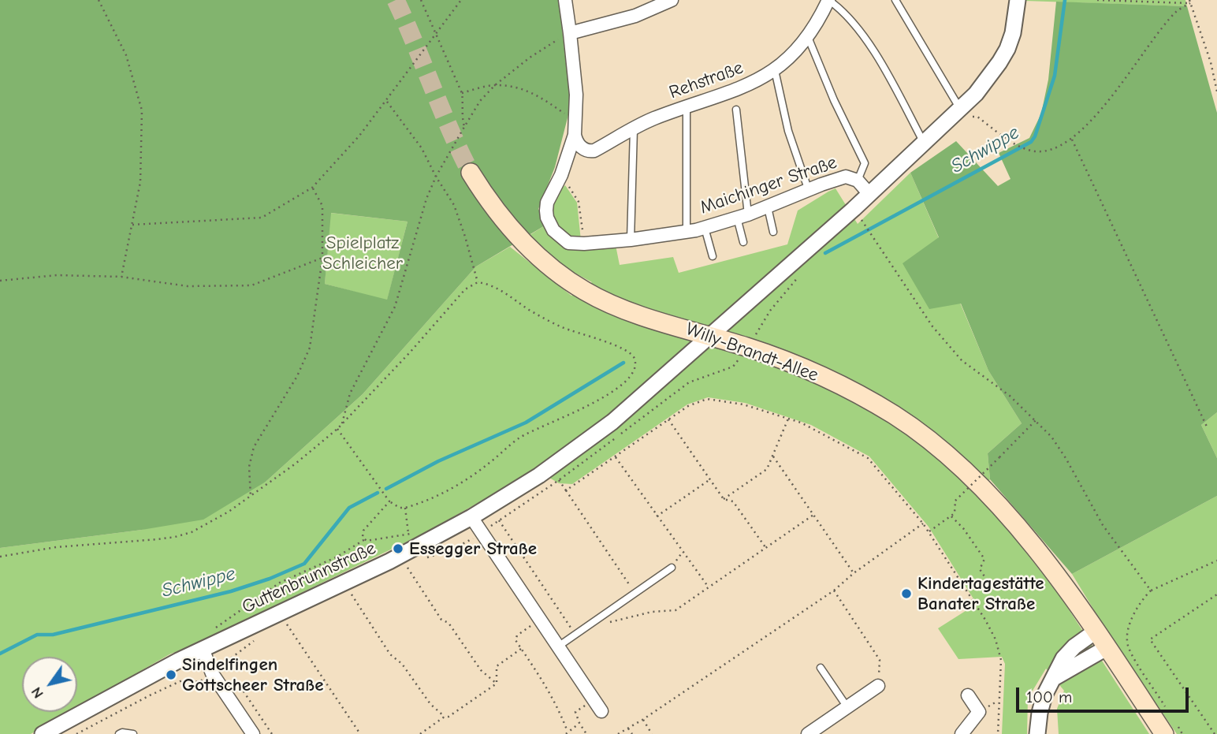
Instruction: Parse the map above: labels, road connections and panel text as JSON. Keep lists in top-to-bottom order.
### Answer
{
  "streets": {
    "main road": ["Willy-Brandt-Allee"],
    "street": ["Rehstraße", "Maichinger Straße", "Guttenbrunnstraße"]
  },
  "crossings": [
    ["Willy-Brandt-Allee", "Guttenbrunnstraße"]
  ],
  "water": ["Schwippe"],
  "parks": ["Spielplatz Schleicher"],
  "places": ["Essegger Straße", "Kindertagestätte Banater Straße", "Sindelfingen Gottscheer Straße"],
  "scale_bar": "100 m",
  "north": "bottom left"
}
